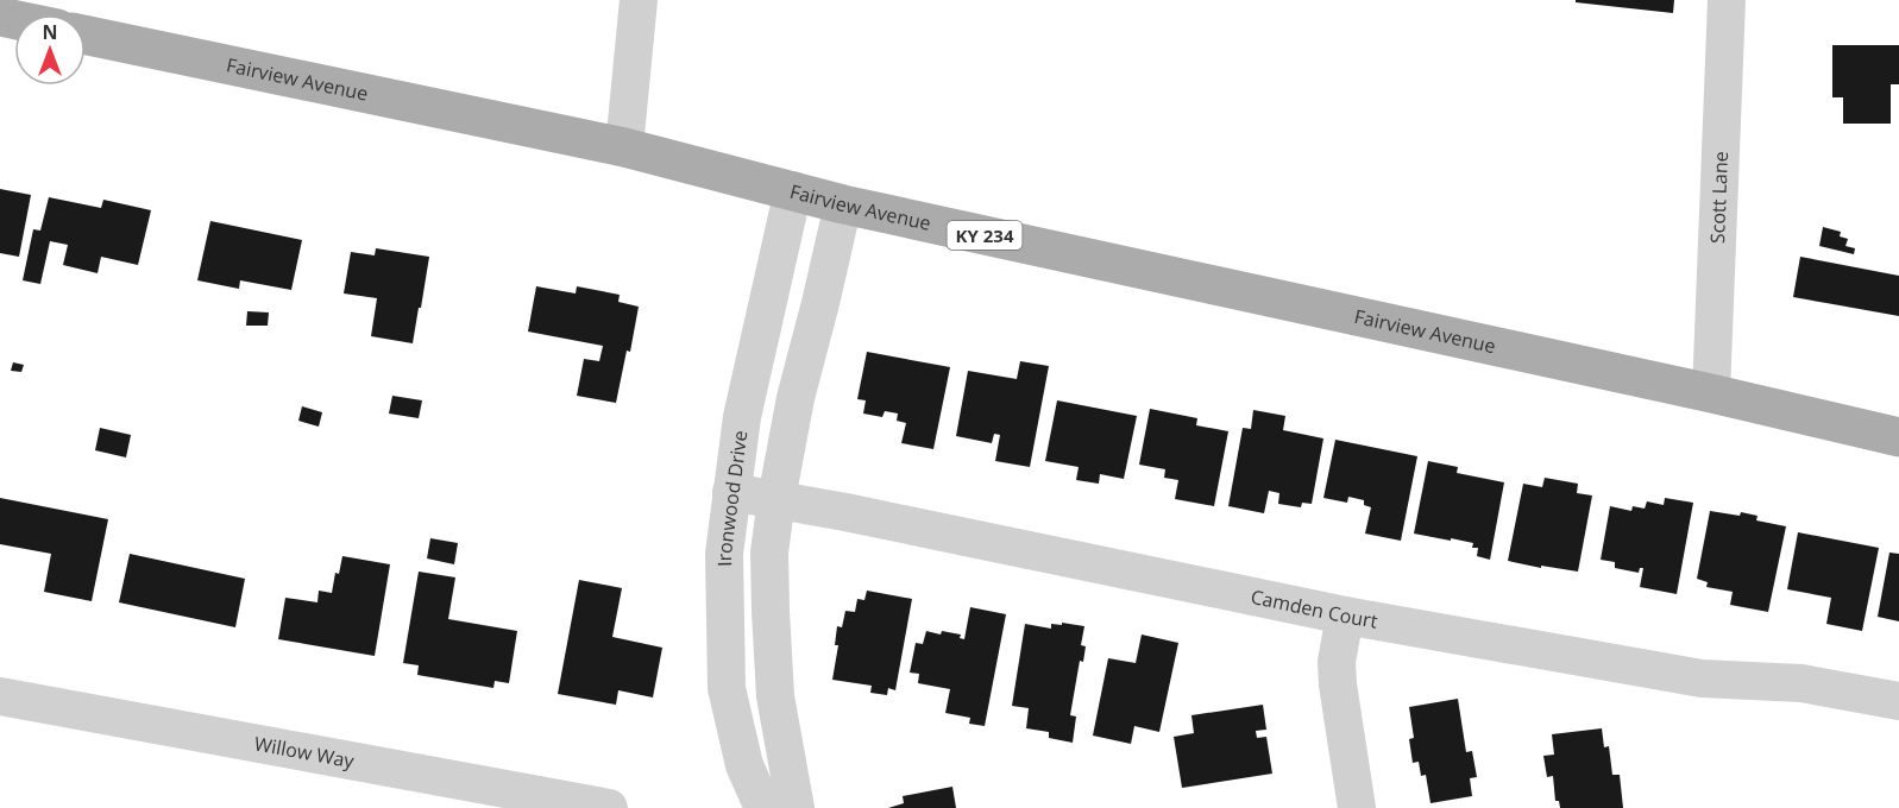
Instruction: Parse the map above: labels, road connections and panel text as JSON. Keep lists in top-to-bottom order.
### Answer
{
  "streets": {
    "main road": ["Fairview Avenue", "KY 234"],
    "street": [
      "Scott Lane",
      "Ironwood Drive",
      "Camden Court",
      "Willow Way"
    ]
  },
  "crossings": [
    ["Fairview Avenue", "Scott Lane"],
    ["Fairview Avenue", "Ironwood Drive"],
    ["Ironwood Drive", "Camden Court"]
  ],
  "north": "top"
}
